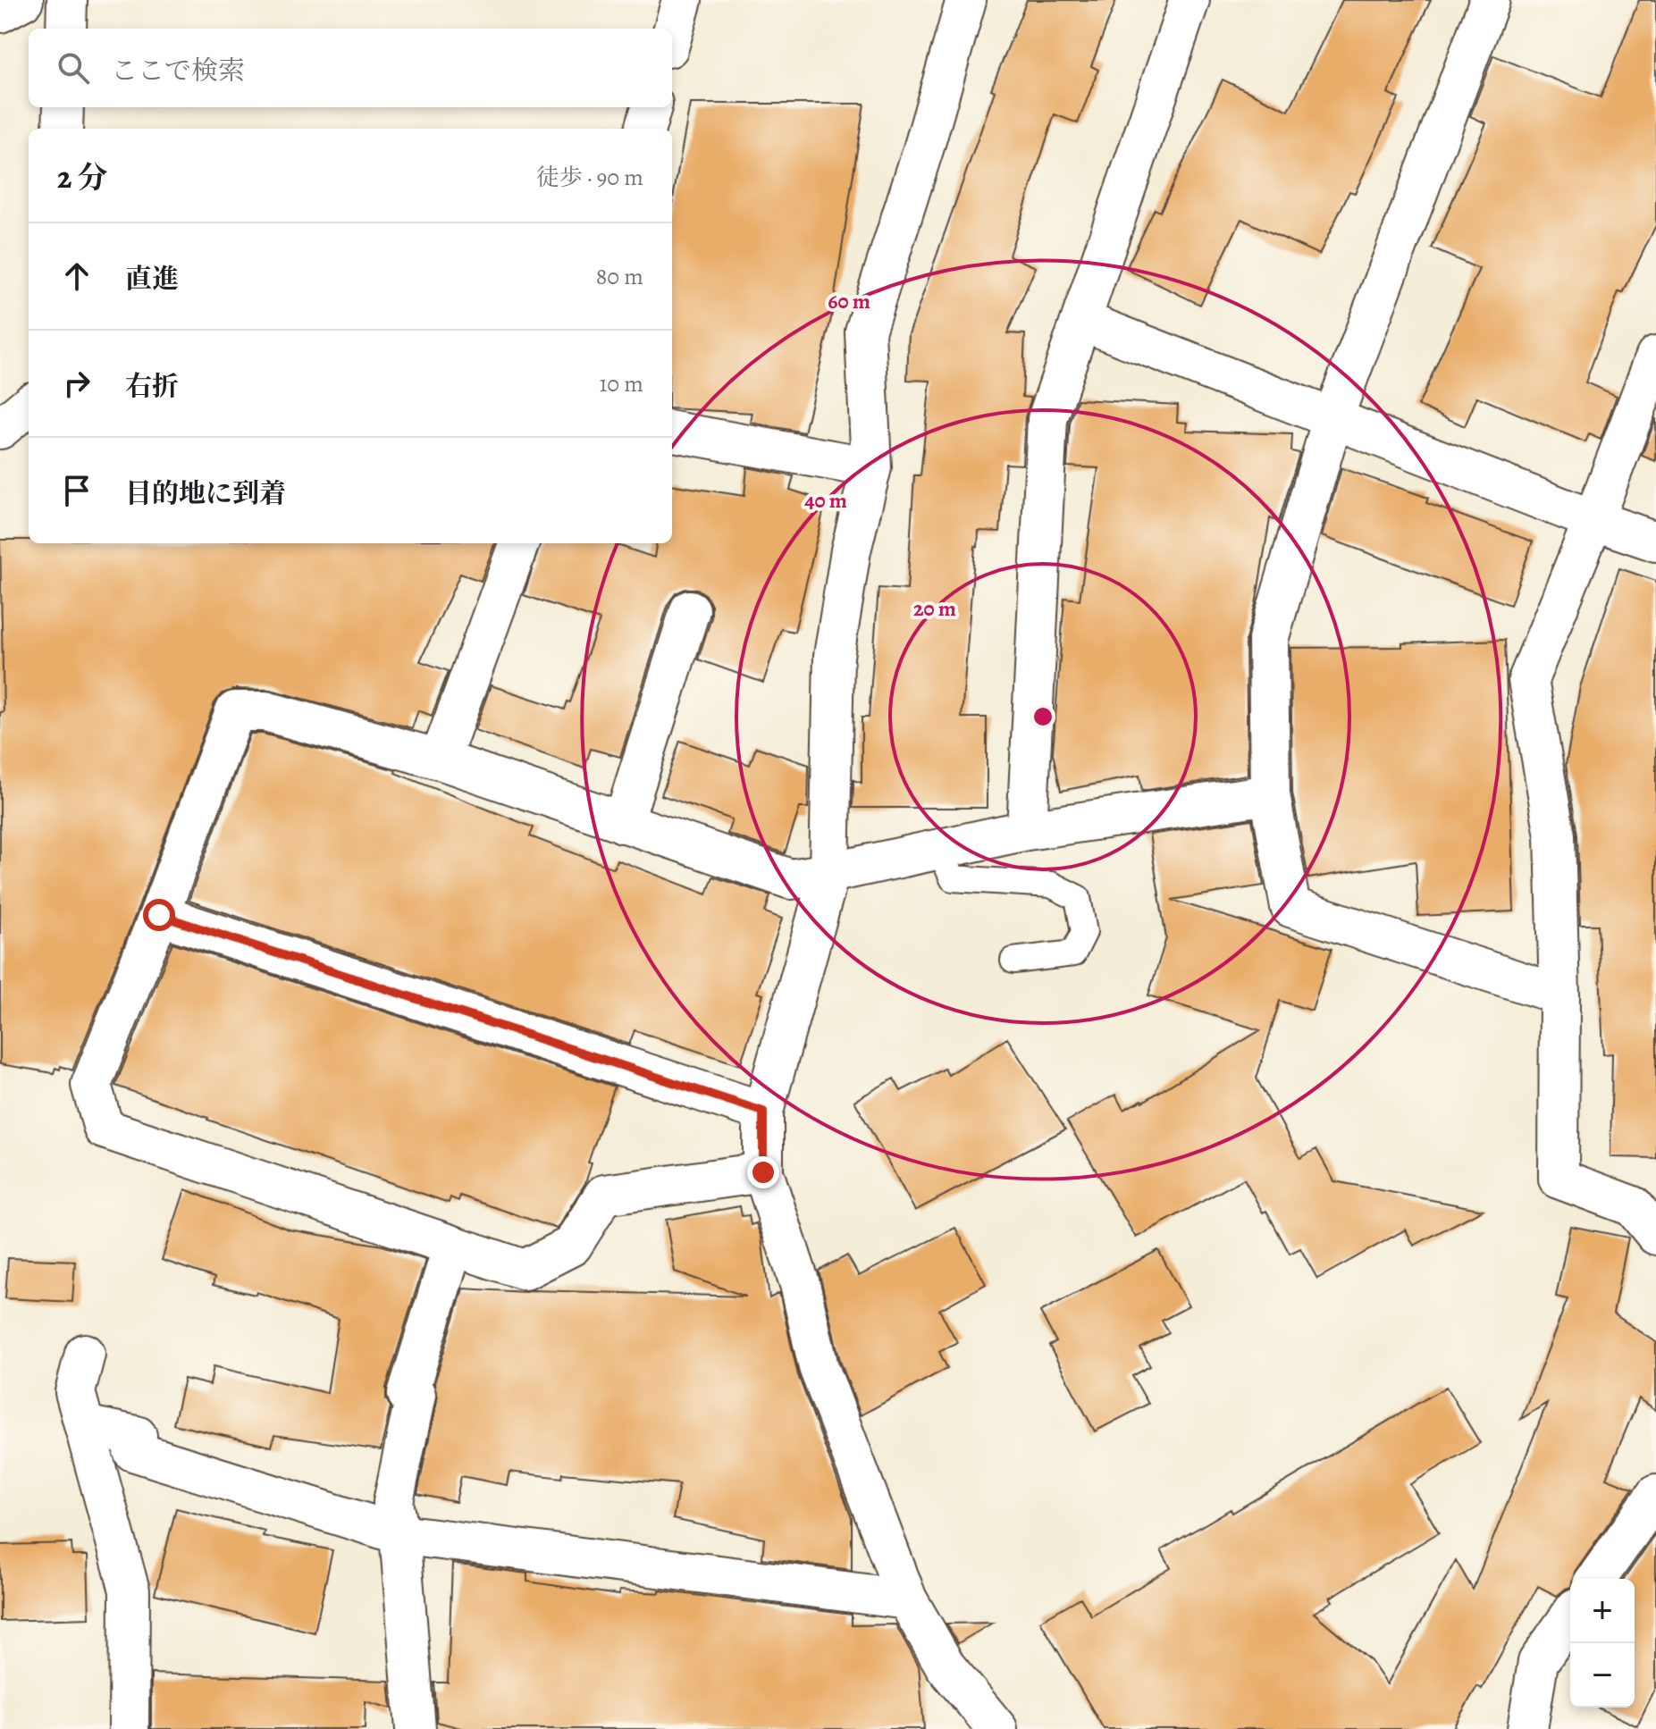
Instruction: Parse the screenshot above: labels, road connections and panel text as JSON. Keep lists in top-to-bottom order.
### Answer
{
  "page": {
    "search": "ここで検索",
    "heading": ["2 分", "徒歩 · 90 m"],
    "list": [
      ["直進", "80 m"],
      ["右折", "10 m"],
      "目的地に到着"
    ],
    "map_buttons": ["+", "−"]
  },
  "rings": ["60 m", "40 m", "20 m"]
}
